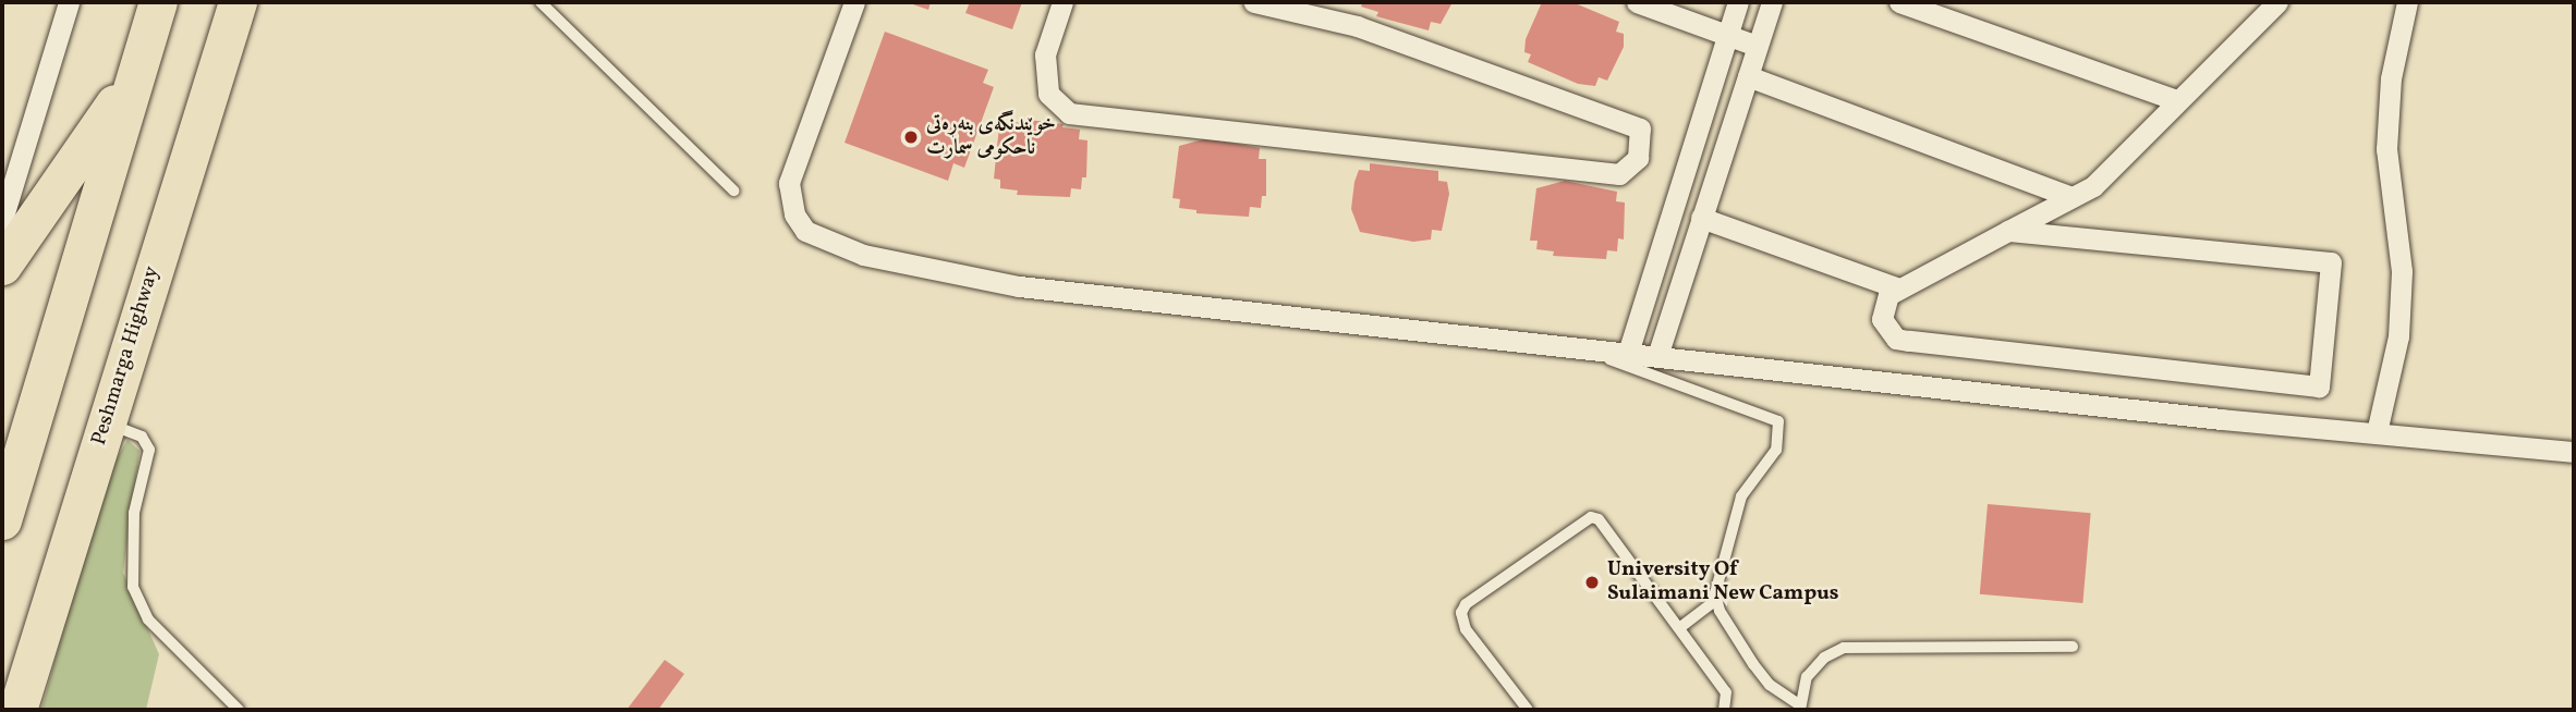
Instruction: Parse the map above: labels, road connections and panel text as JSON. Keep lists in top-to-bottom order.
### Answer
{
  "streets": {
    "highway": ["Peshmarga Highway"]
  },
  "places": ["خوێندنگەی بنەڕەتی ناحکومی سمارت", "University Of Sulaimani New Campus"]
}
